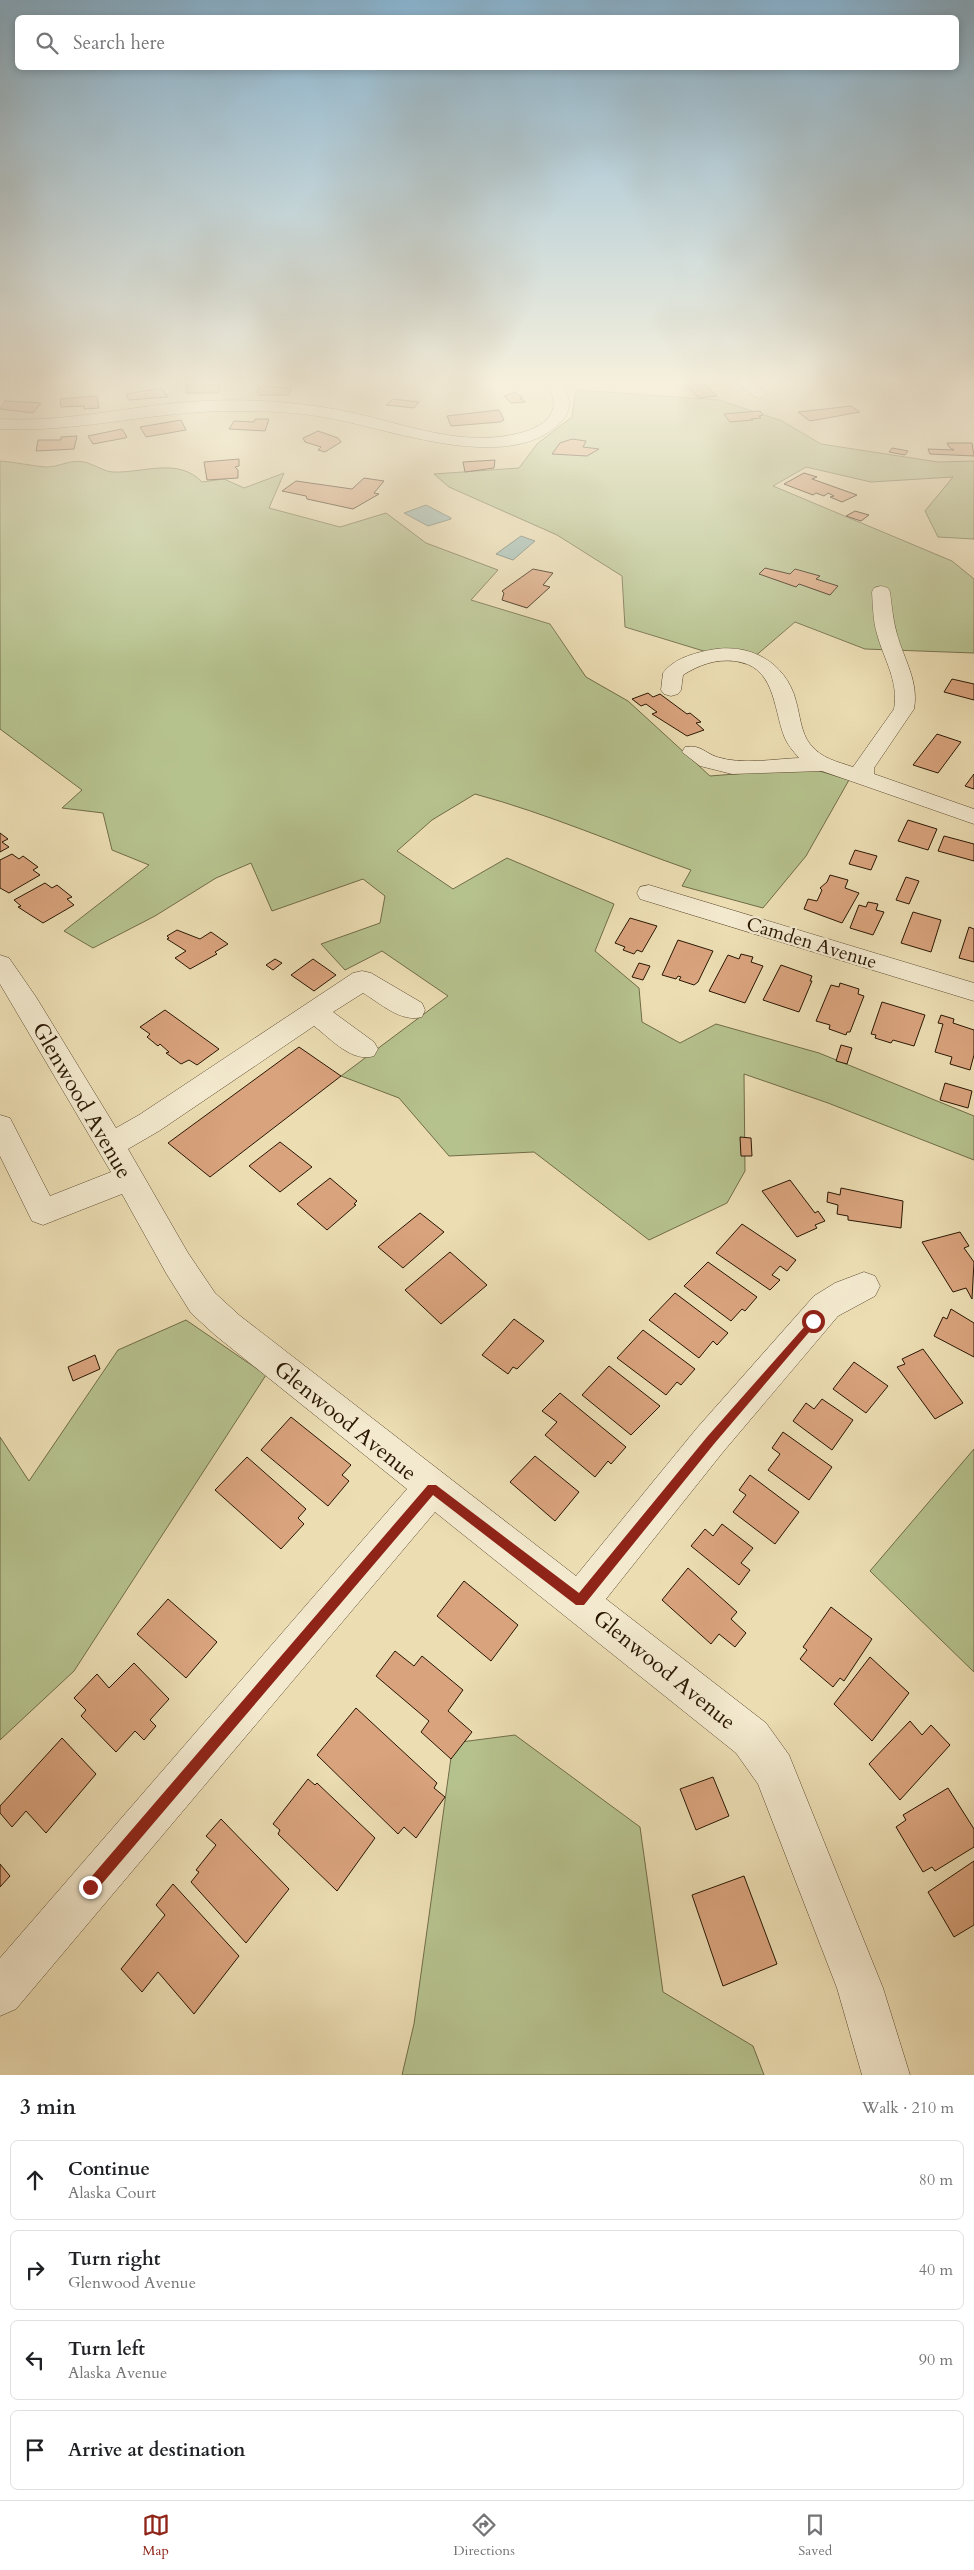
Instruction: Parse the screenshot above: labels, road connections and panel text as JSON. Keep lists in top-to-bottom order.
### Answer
{
  "streets": {
    "street": ["Camden Avenue", "Glenwood Avenue"]
  },
  "page": {
    "search": "Search here",
    "heading": ["3 min", "Walk · 210 m"],
    "list": [
      ["Continue", "Alaska Court", "80 m"],
      ["Turn right", "Glenwood Avenue", "40 m"],
      ["Turn left", "Alaska Avenue", "90 m"],
      "Arrive at destination"
    ],
    "nav": ["Map", "Directions", "Saved"]
  }
}
